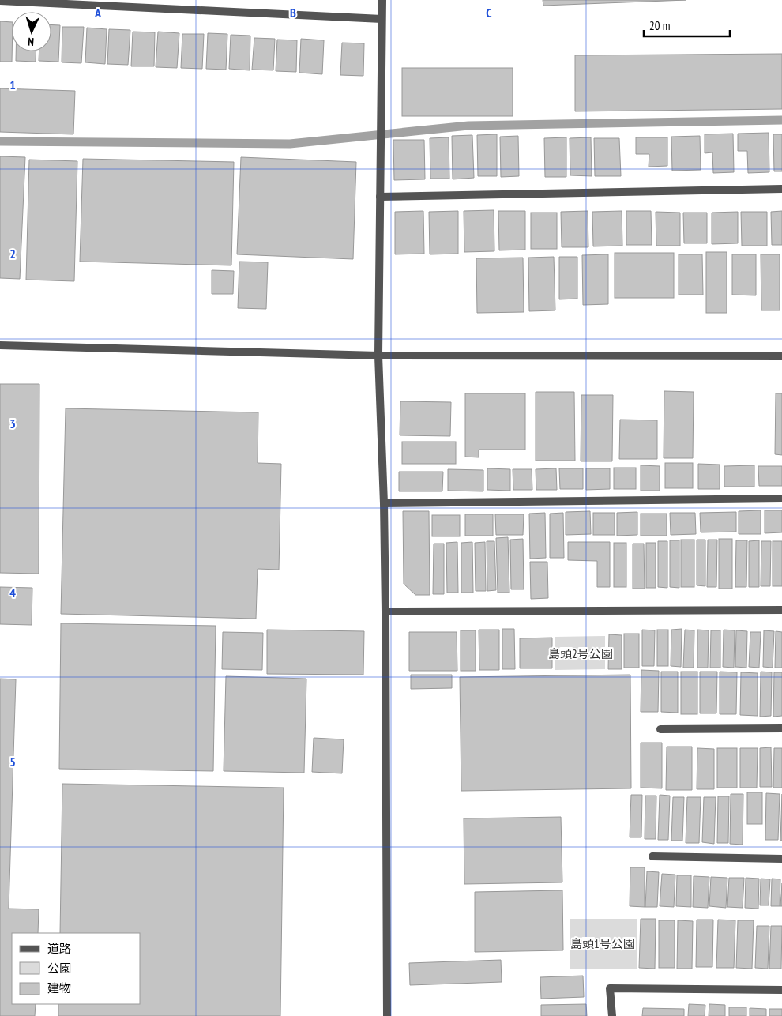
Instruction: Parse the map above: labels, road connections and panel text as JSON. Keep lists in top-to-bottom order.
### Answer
{
  "parks": ["島頭2号公園", "島頭1号公園"],
  "legend": ["道路", "公園", "建物"],
  "scale_bar": "20 m",
  "north": "bottom",
  "grid": {
    "columns": ["A", "B", "C"],
    "rows": [
      "1",
      "2",
      "3",
      "4",
      "5"
    ]
  }
}
